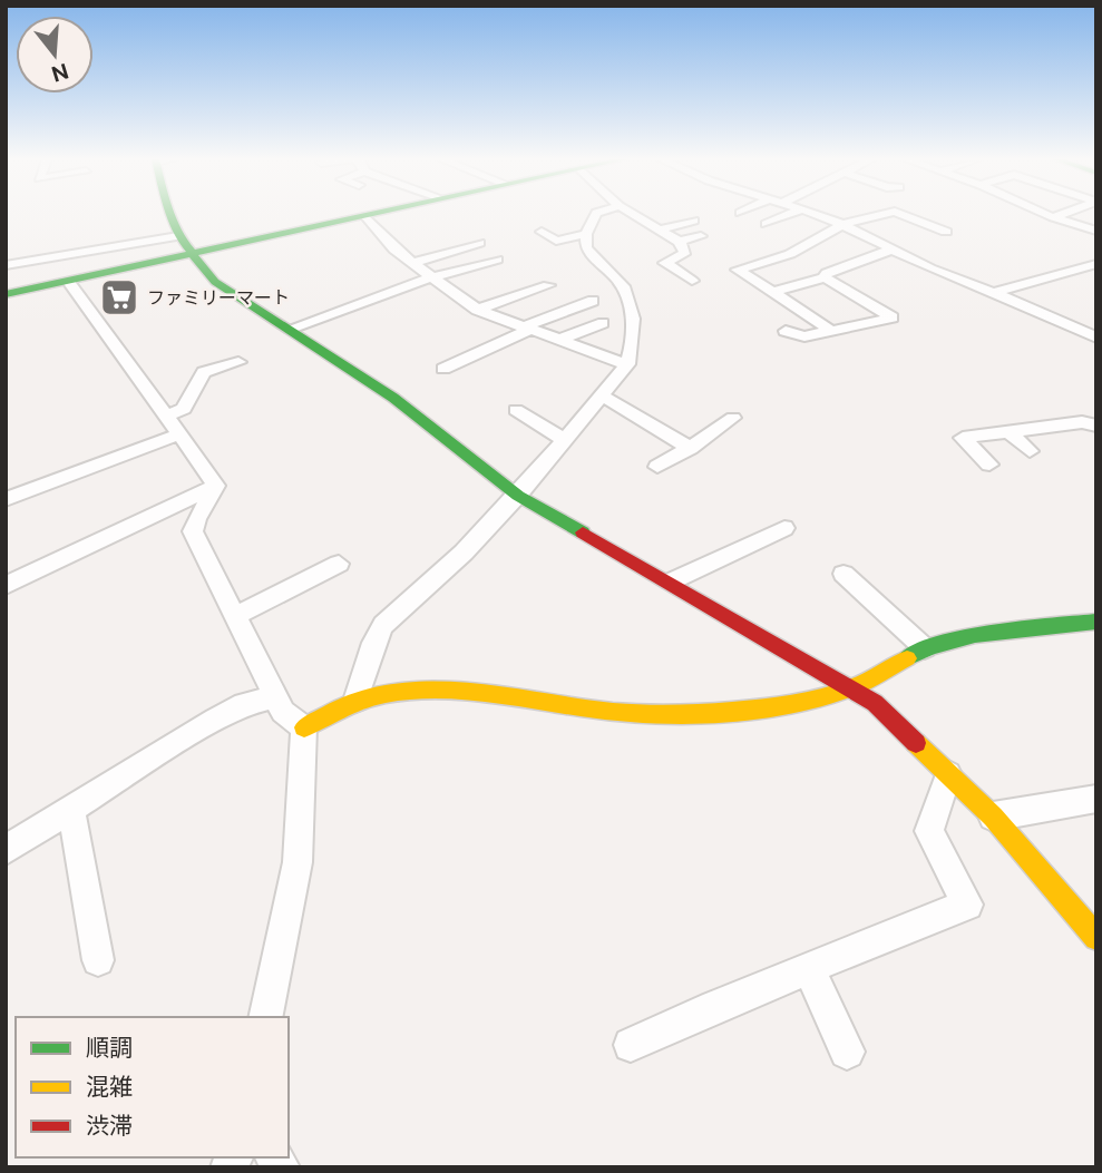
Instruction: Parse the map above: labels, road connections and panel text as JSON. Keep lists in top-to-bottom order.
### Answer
{
  "places": {
    "supermarket": ["ファミリーマート"]
  },
  "legend": ["順調", "混雑", "渋滞"],
  "north": "bottom"
}
